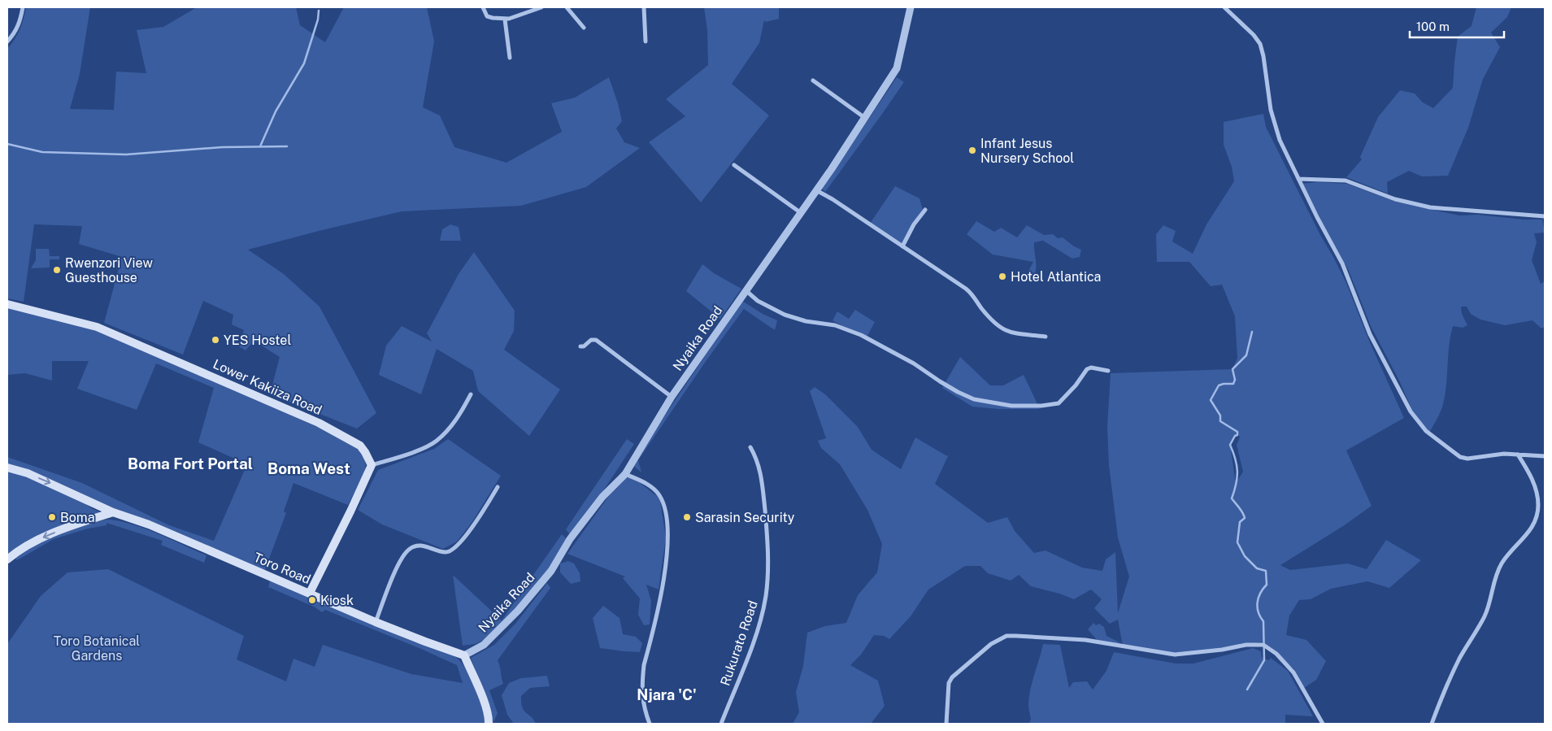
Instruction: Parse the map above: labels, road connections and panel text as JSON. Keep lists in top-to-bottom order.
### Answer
{
  "streets": {
    "main road": ["Lower Kakiiza Road", "Toro Road"],
    "street": ["Nyaika Road", "Rukurato Road"]
  },
  "crossings": [
    ["Nyaika Road", "Toro Road"]
  ],
  "districts": ["Boma Fort Portal", "Boma West", "Njara 'C'"],
  "parks": ["Toro Botanical Gardens"],
  "places": [
    "Infant Jesus Nursery School",
    "Rwenzori View Guesthouse",
    "Hotel Atlantica",
    "YES Hostel",
    "Boma",
    "Sarasin Security",
    "Kiosk"
  ],
  "scale_bar": "100 m"
}
